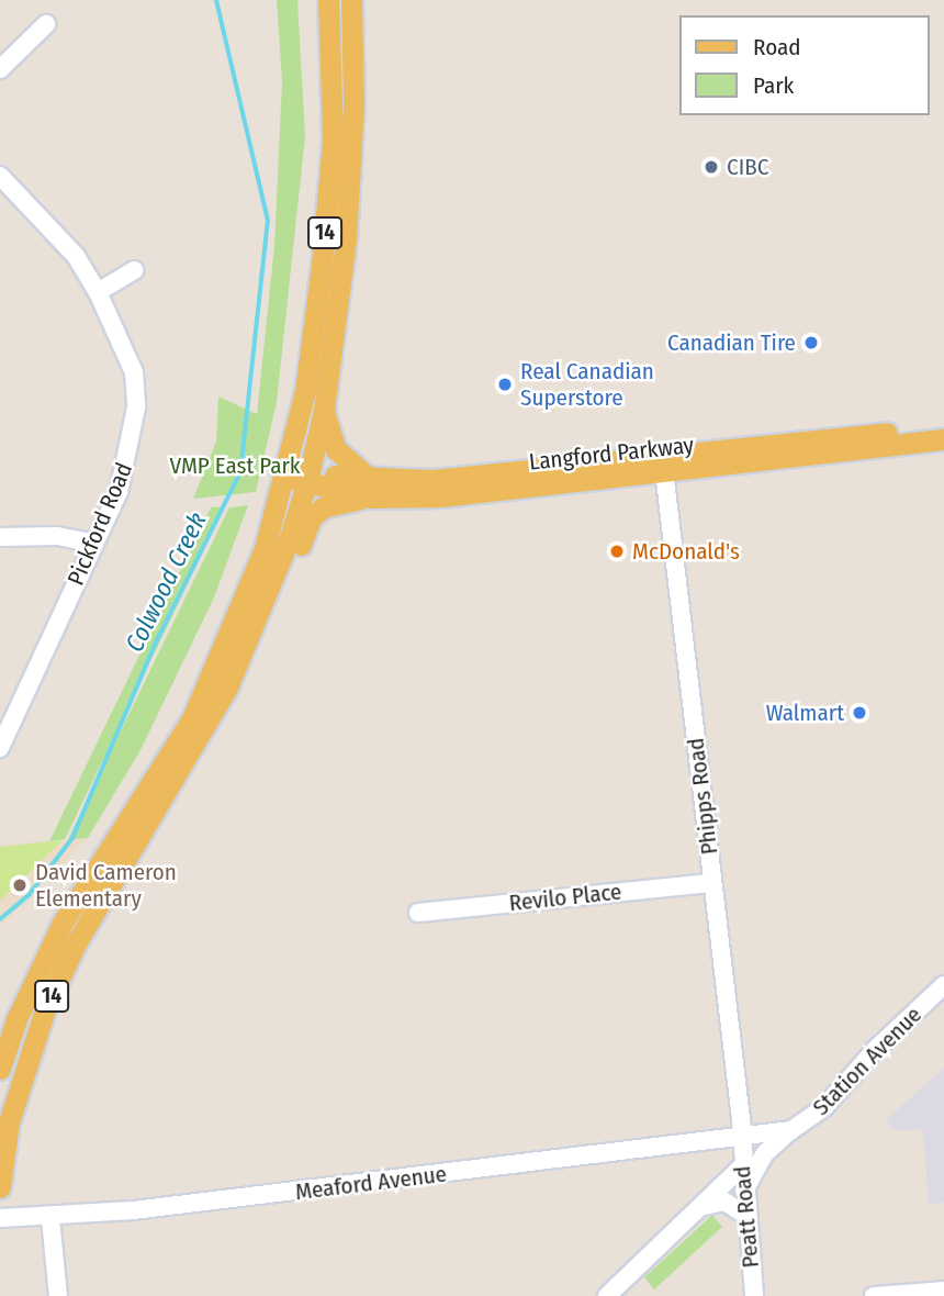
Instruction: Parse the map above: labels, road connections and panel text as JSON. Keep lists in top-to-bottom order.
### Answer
{
  "streets": {
    "main road": ["14", "Langford Parkway"],
    "street": [
      "Pickford Road",
      "Phipps Road",
      "Revilo Place",
      "Station Avenue",
      "Meaford Avenue",
      "Peatt Road"
    ]
  },
  "crossings": [
    ["14", "Langford Parkway"],
    ["Langford Parkway", "Phipps Road"],
    ["Phipps Road", "Revilo Place"],
    ["Phipps Road", "Station Avenue"],
    ["Phipps Road", "Meaford Avenue"],
    ["Phipps Road", "Peatt Road"],
    ["Station Avenue", "Meaford Avenue"],
    ["Station Avenue", "Peatt Road"],
    ["Meaford Avenue", "Peatt Road"]
  ],
  "water": ["Colwood Creek"],
  "parks": ["VMP East Park"],
  "places": [
    "CIBC",
    "Canadian Tire",
    "Real Canadian Superstore",
    "McDonald's",
    "Walmart",
    "David Cameron Elementary"
  ],
  "legend": ["Road", "Park"]
}
